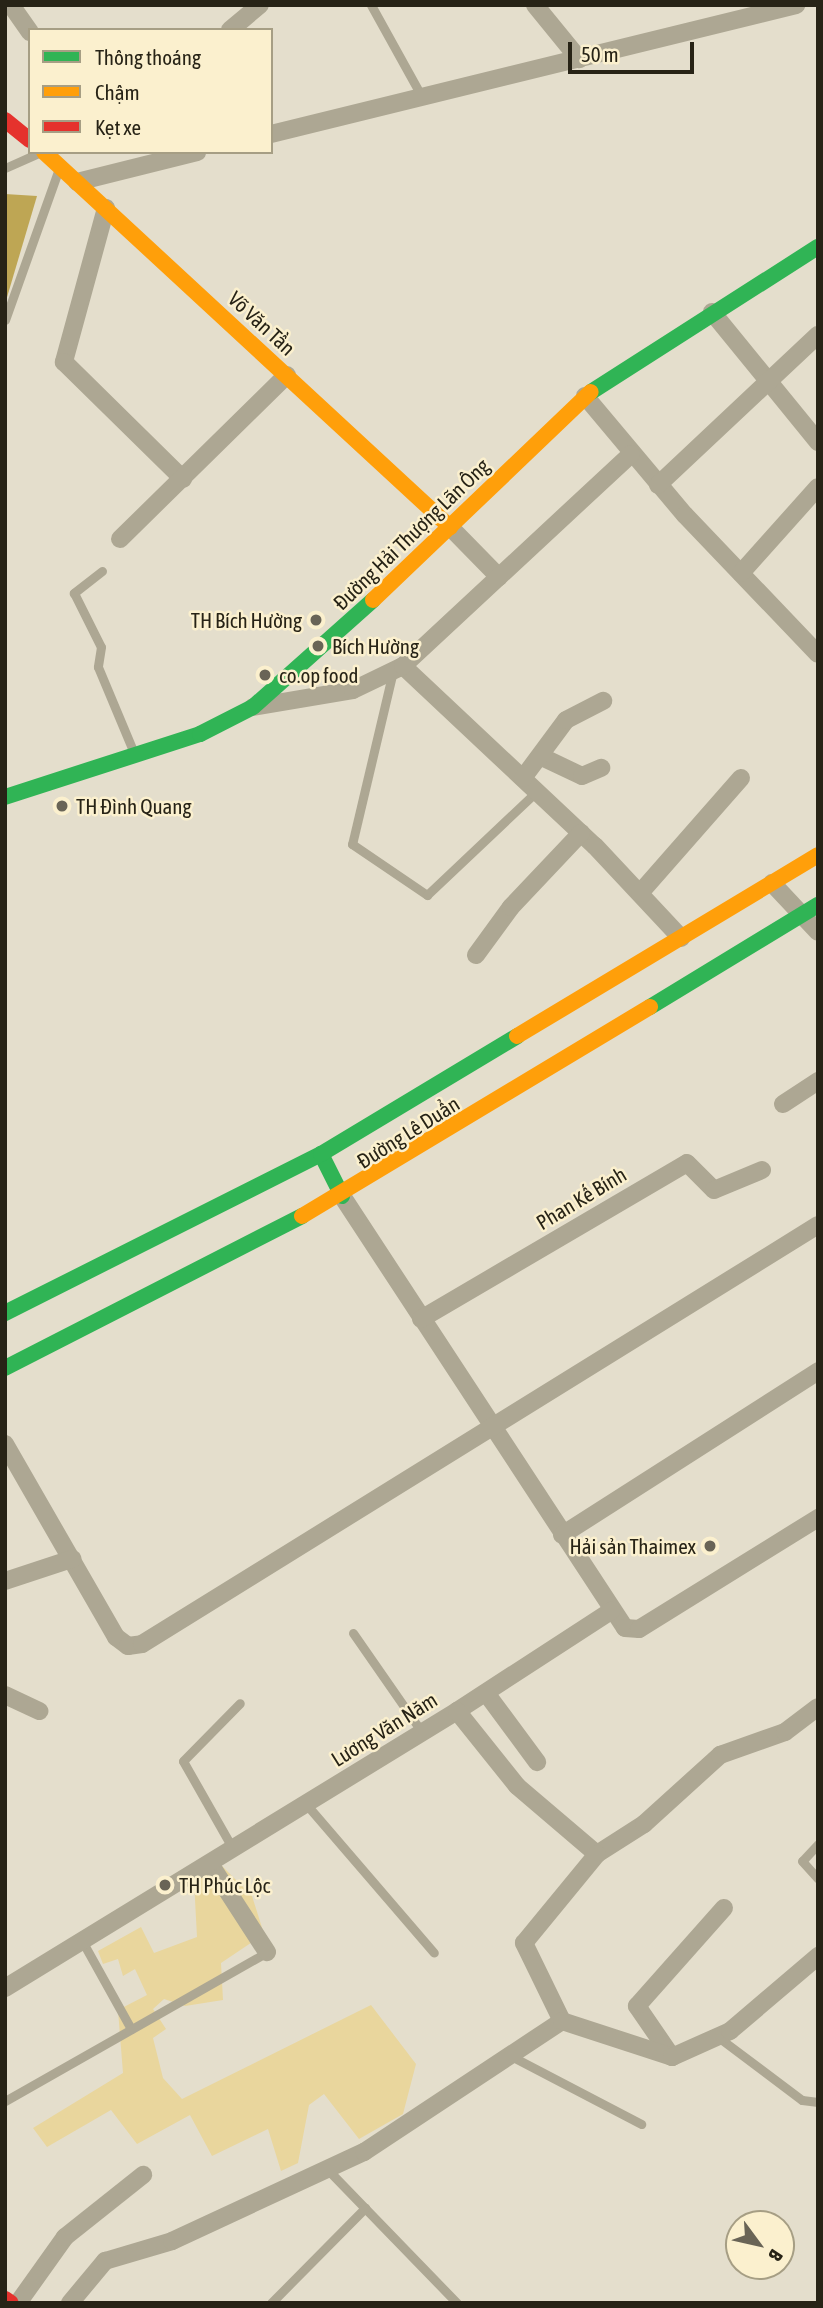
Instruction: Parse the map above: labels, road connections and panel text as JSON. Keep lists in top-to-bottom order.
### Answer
{
  "streets": {
    "main road": ["Võ Văn Tần", "Đường Hải Thượng Lãn Ông", "Đường Lê Duẩn"],
    "street": ["Phan Kế Bính", "Lương Văn Năm"]
  },
  "crossings": [
    ["Võ Văn Tần", "Đường Hải Thượng Lãn Ông"]
  ],
  "places": [
    "TH Bích Hường",
    "Bích Hường",
    "co.op food",
    "TH Đình Quang",
    "Hải sản Thaimex",
    "TH Phúc Lộc"
  ],
  "legend": ["Thông thoáng", "Chậm", "Kẹt xe"],
  "scale_bar": "50 m",
  "north": "bottom right"
}
